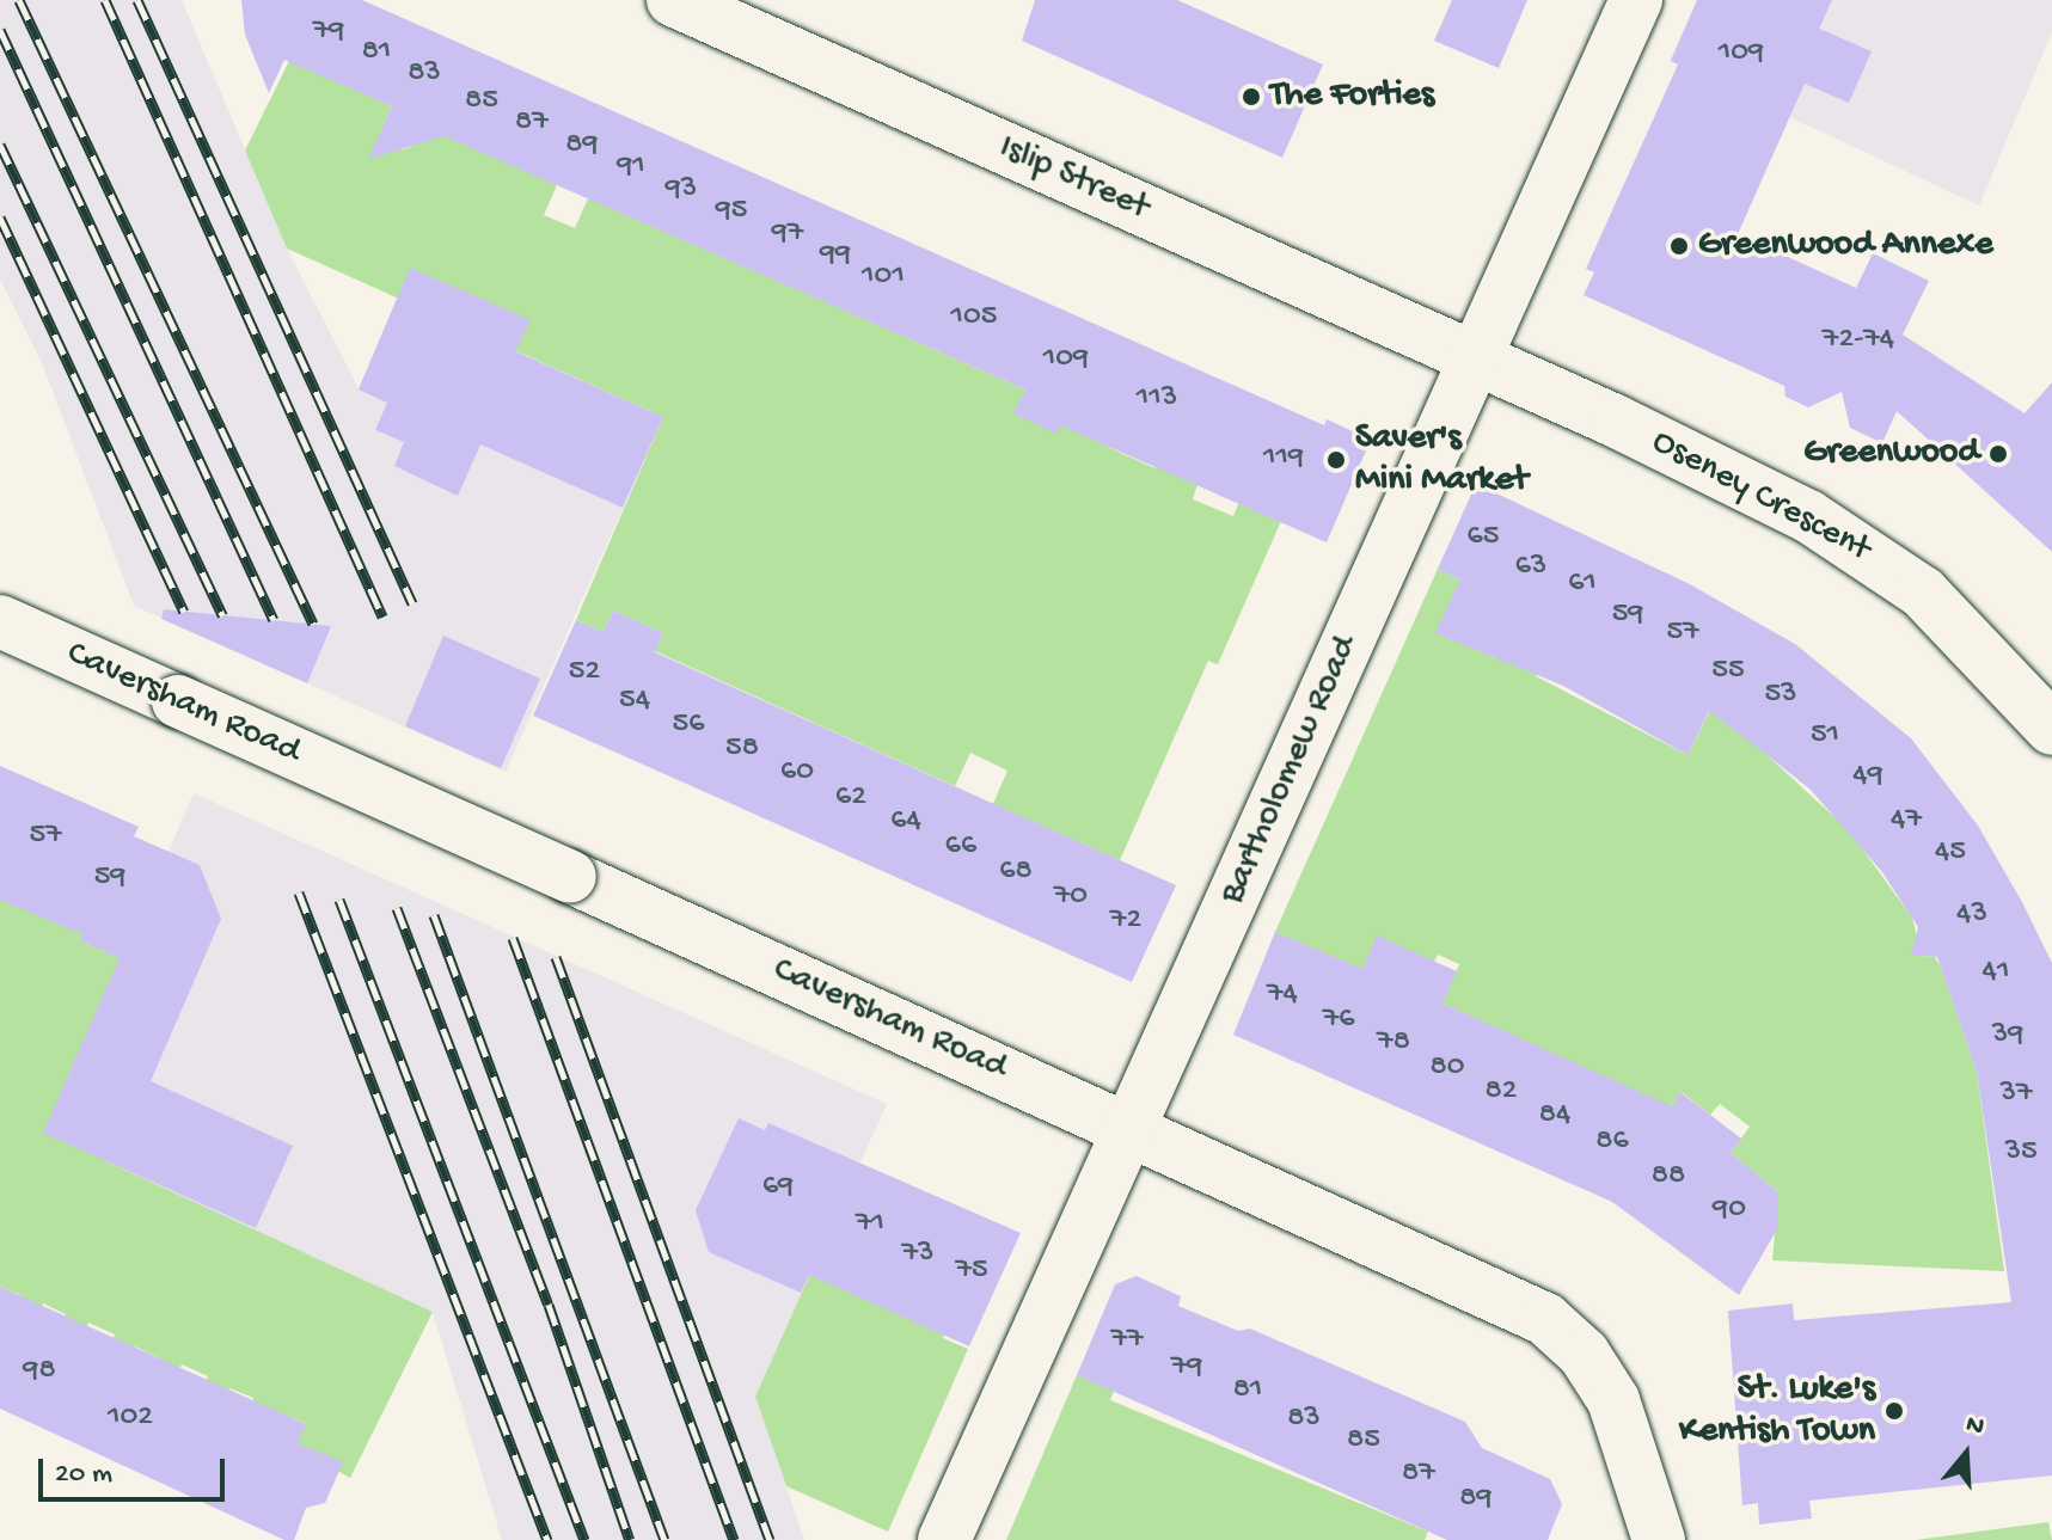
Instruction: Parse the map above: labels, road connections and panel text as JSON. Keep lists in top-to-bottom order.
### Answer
{
  "streets": {
    "street": [
      "Islip Street",
      "Oseney Crescent",
      "Caversham Road",
      "Bartholomew Road"
    ]
  },
  "crossings": [
    ["Islip Street", "Oseney Crescent"],
    ["Islip Street", "Bartholomew Road"],
    ["Oseney Crescent", "Bartholomew Road"],
    ["Caversham Road", "Bartholomew Road"]
  ],
  "places": [
    "The Forties",
    "Greenwood Annexe",
    "Greenwood",
    "Saver's Mini Market",
    "St. Luke's Kentish Town"
  ],
  "house_numbers": [
    "79",
    "81",
    "109",
    "83",
    "85",
    "87",
    "89",
    "91",
    "93",
    "95",
    "97",
    "99",
    "101",
    "105",
    "72-74",
    "109",
    "113",
    "119",
    "65",
    "63",
    "61",
    "59",
    "57",
    "55",
    "52",
    "53",
    "54",
    "56",
    "51",
    "58",
    "60",
    "49",
    "62",
    "47",
    "64",
    "57",
    "66",
    "45",
    "68",
    "59",
    "70",
    "43",
    "72",
    "41",
    "74",
    "76",
    "39",
    "78",
    "80",
    "82",
    "37",
    "84",
    "86",
    "35",
    "88",
    "69",
    "90",
    "71",
    "73",
    "75",
    "77",
    "79",
    "98",
    "81",
    "102",
    "83",
    "85",
    "87",
    "89"
  ],
  "scale_bar": "20 m",
  "north": "top"
}
